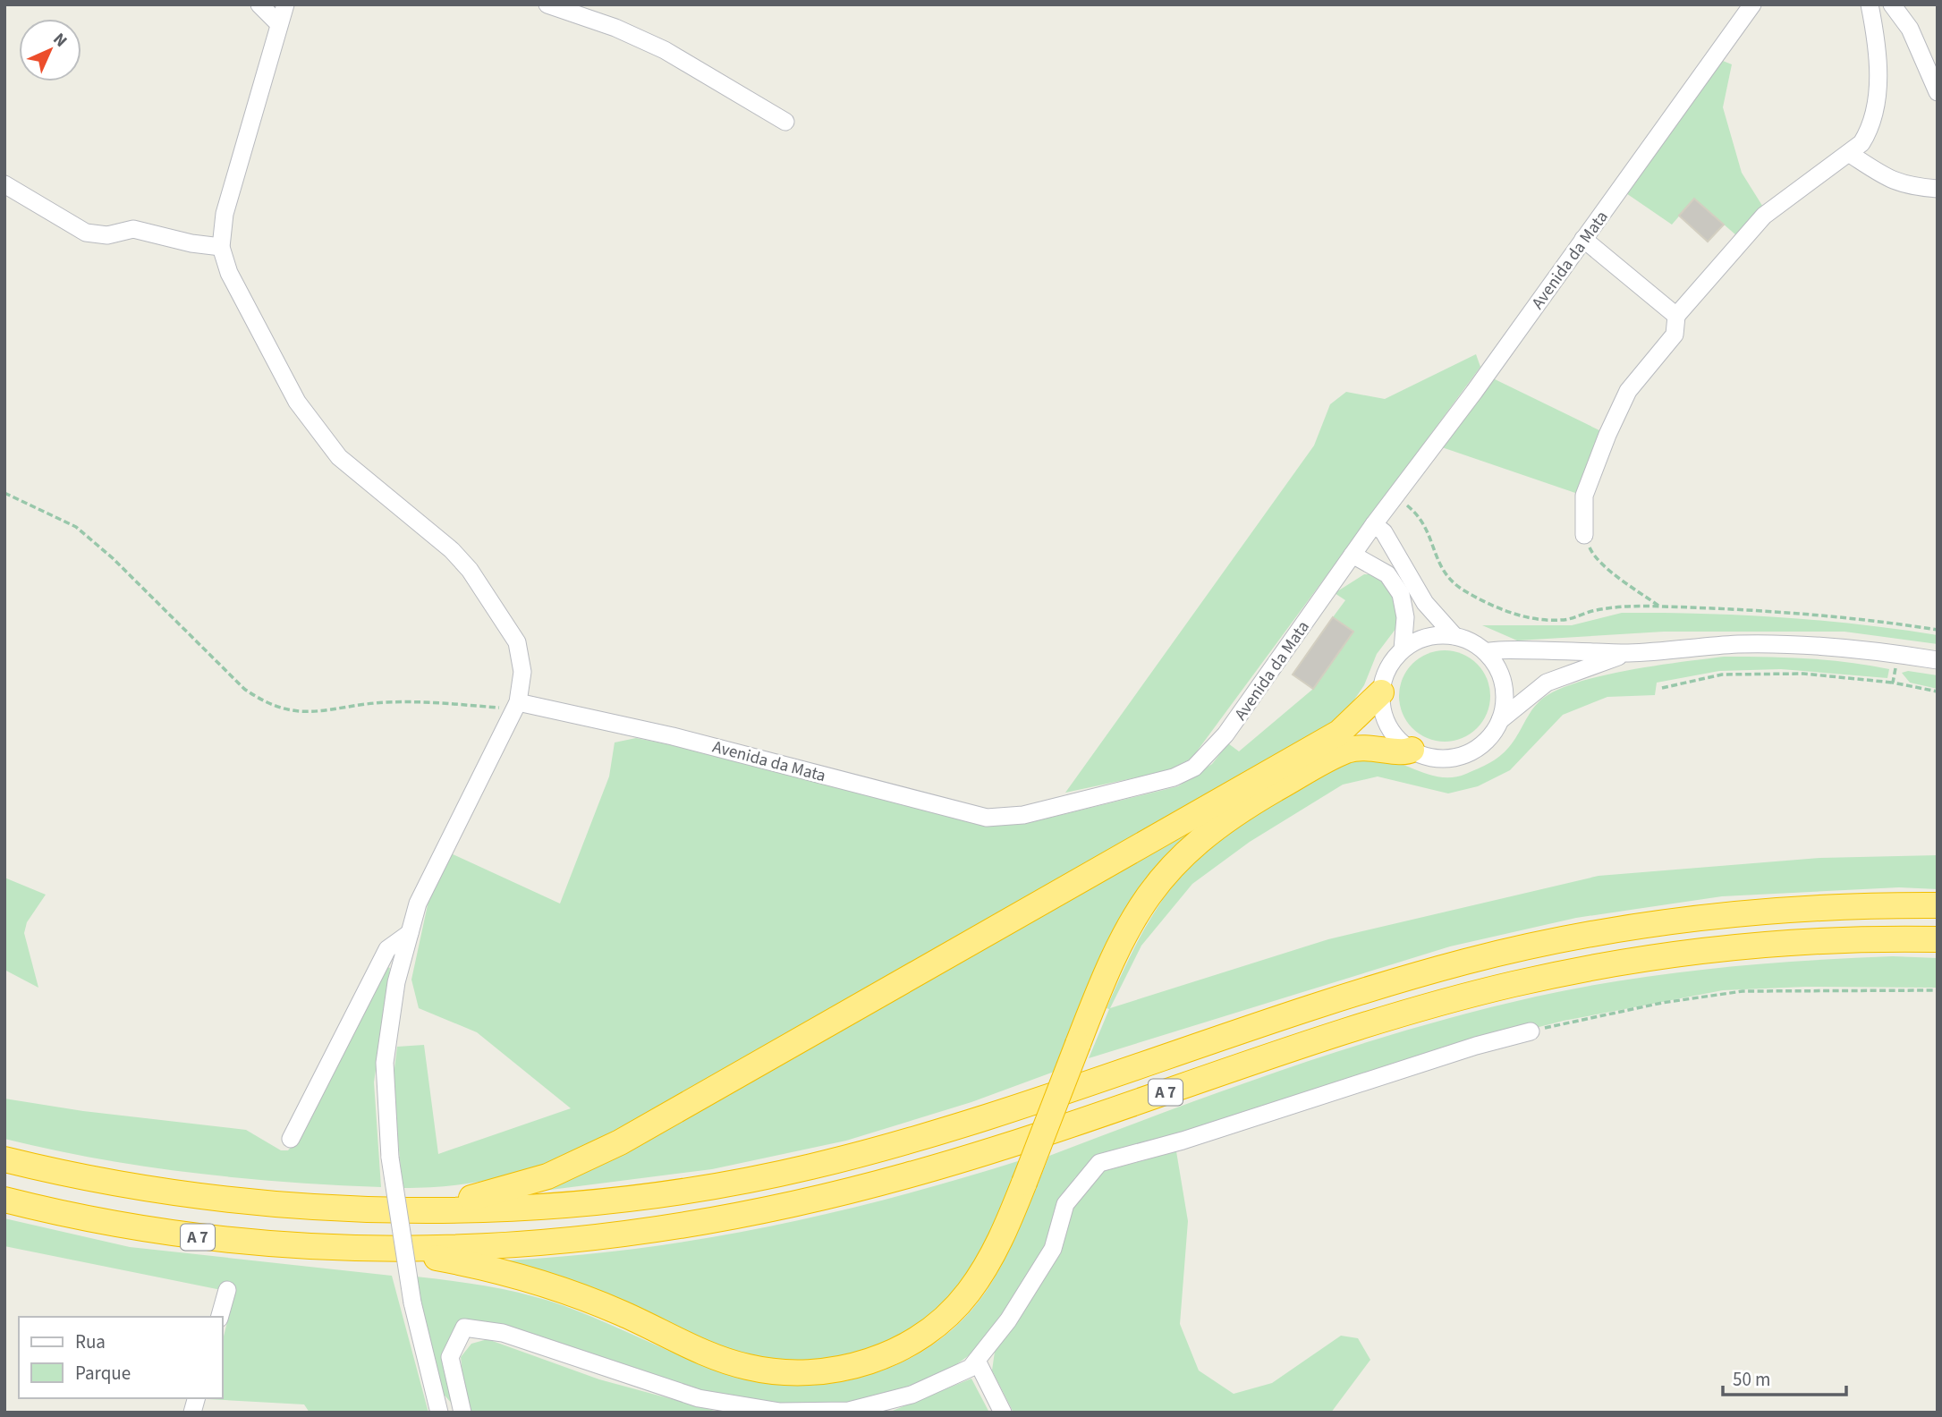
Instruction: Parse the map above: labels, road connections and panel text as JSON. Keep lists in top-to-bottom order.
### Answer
{
  "streets": {
    "highway": ["A 7"],
    "street": ["Avenida da Mata"]
  },
  "legend": ["Rua", "Parque"],
  "scale_bar": "50 m",
  "north": "top right"
}
